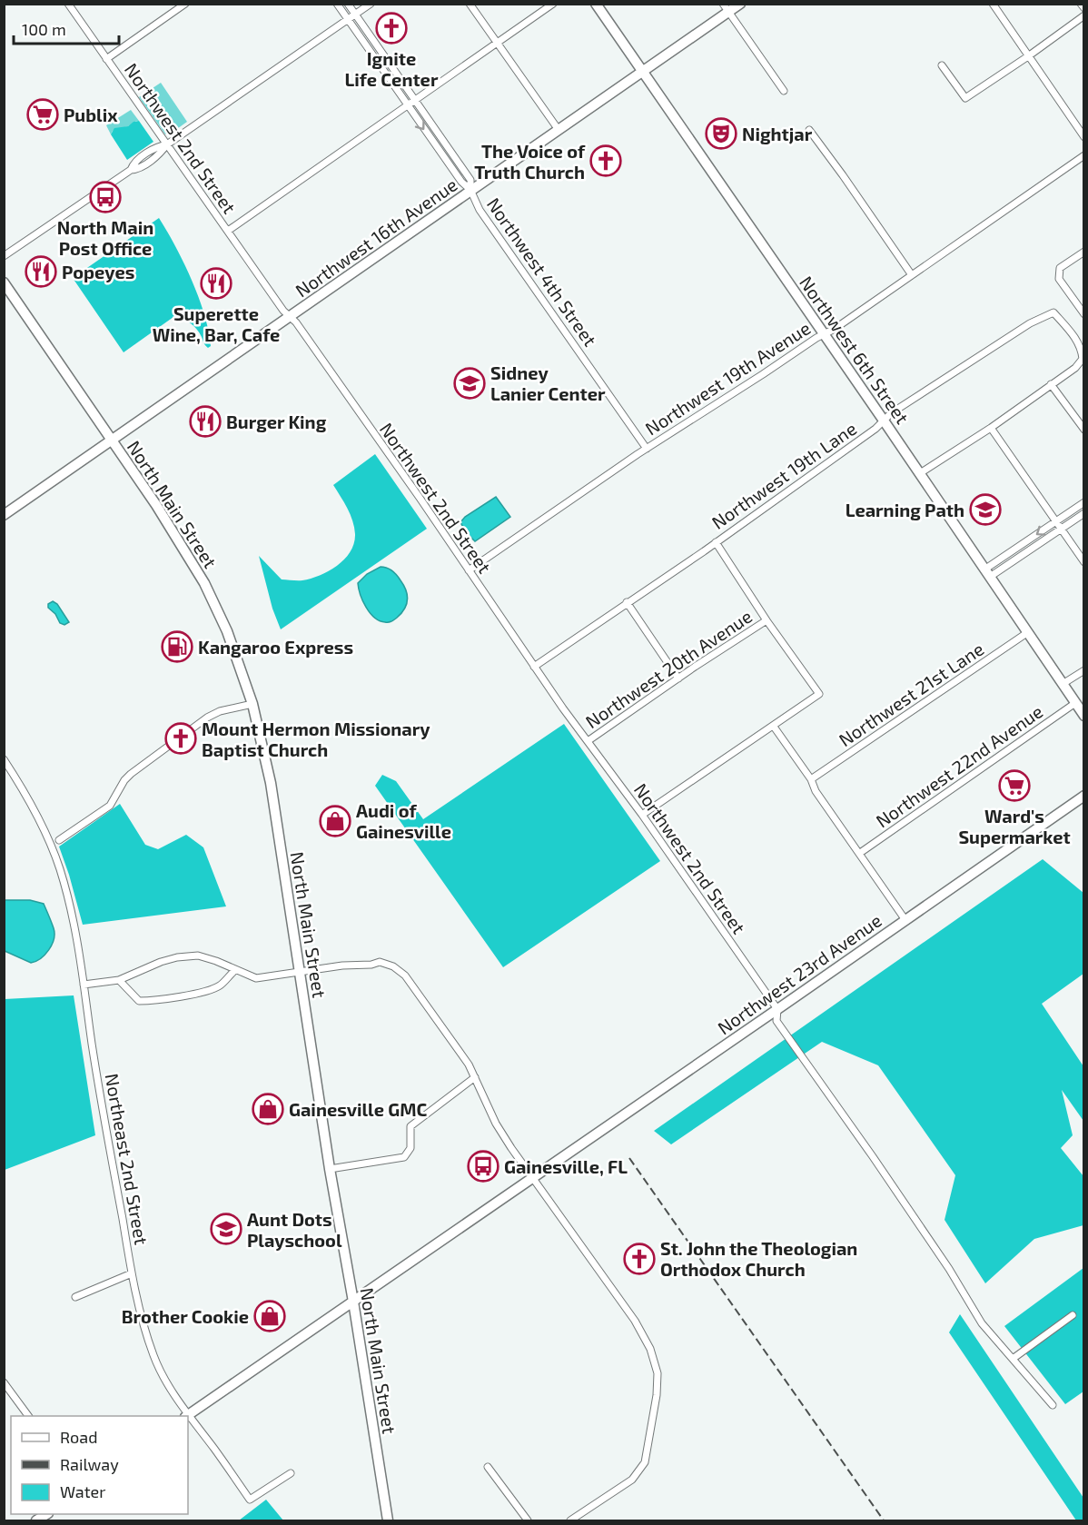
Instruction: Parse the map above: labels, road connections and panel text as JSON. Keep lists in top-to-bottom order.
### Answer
{
  "streets": {
    "main road": [
      "Northwest 16th Avenue",
      "Northwest 6th Street",
      "North Main Street",
      "Northwest 23rd Avenue"
    ],
    "street": [
      "Northwest 2nd Street",
      "Northwest 4th Street",
      "Northwest 19th Avenue",
      "Northwest 19th Lane",
      "Northwest 20th Avenue",
      "Northwest 21st Lane",
      "Northwest 22nd Avenue",
      "Northeast 2nd Street"
    ]
  },
  "crossings": [
    ["Northwest 2nd Street", "Northwest 16th Avenue"],
    ["Northwest 2nd Street", "Northwest 19th Avenue"],
    ["Northwest 2nd Street", "Northwest 19th Lane"],
    ["Northwest 2nd Street", "Northwest 20th Avenue"],
    ["Northwest 2nd Street", "Northwest 23rd Avenue"],
    ["Northwest 16th Avenue", "Northwest 4th Street"],
    ["Northwest 16th Avenue", "Northwest 6th Street"],
    ["Northwest 16th Avenue", "North Main Street"],
    ["Northwest 4th Street", "Northwest 19th Avenue"],
    ["Northwest 6th Street", "Northwest 19th Avenue"],
    ["Northwest 6th Street", "Northwest 19th Lane"],
    ["Northwest 6th Street", "Northwest 21st Lane"],
    ["Northwest 6th Street", "Northwest 22nd Avenue"],
    ["North Main Street", "Northwest 23rd Avenue"],
    ["Northwest 23rd Avenue", "Northeast 2nd Street"]
  ],
  "places": {
    "church": [
      "Ignite Life Center",
      "The Voice of Truth Church",
      "Mount Hermon Missionary Baptist Church",
      "St. John the Theologian Orthodox Church"
    ],
    "supermarket": ["Publix", "Ward's Supermarket"],
    "theatre": ["Nightjar"],
    "bus stop": ["North Main Post Office", "Gainesville, FL"],
    "restaurant": ["Popeyes", "Superette Wine, Bar, Cafe", "Burger King"],
    "school or university": ["Sidney Lanier Center", "Learning Path", "Aunt Dots Playschool"],
    "fuel station": ["Kangaroo Express"],
    "shop": ["Audi of Gainesville", "Gainesville GMC", "Brother Cookie"]
  },
  "legend": ["Road", "Railway", "Water"],
  "scale_bar": "100 m"
}
